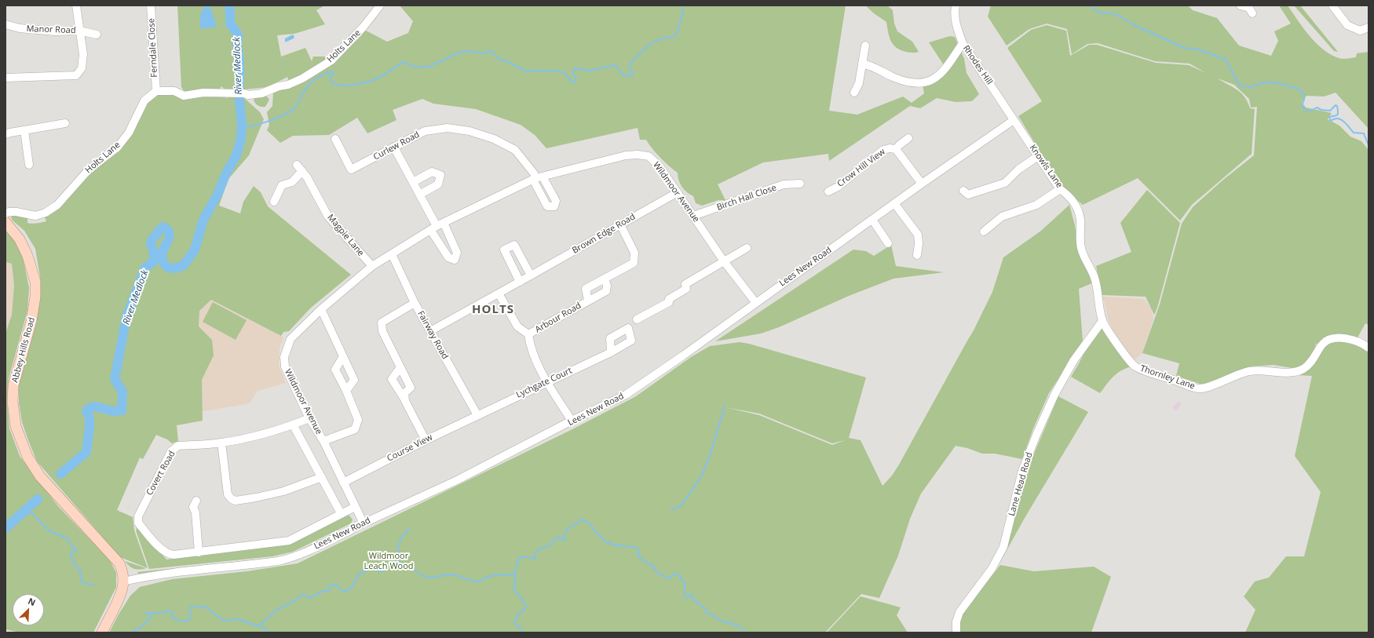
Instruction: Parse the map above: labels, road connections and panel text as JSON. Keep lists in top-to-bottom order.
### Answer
{
  "streets": {
    "main road": ["Abbey Hills Road"],
    "street": [
      "Manor Road",
      "Holts Lane",
      "Ferndale Close",
      "Rhodes Hill",
      "Curlew Road",
      "Knowls Lane",
      "Crow Hill View",
      "Wildmoor Avenue",
      "Birch Hall Close",
      "Brown Edge Road",
      "Magpie Lane",
      "Lees New Road",
      "Arbour Road",
      "Fairway Road",
      "Thornley Lane",
      "Lychgate Court",
      "Course View",
      "Covert Road",
      "Lane Head Road"
    ]
  },
  "crossings": [
    ["Holts Lane", "Ferndale Close"],
    ["Rhodes Hill", "Knowls Lane"],
    ["Rhodes Hill", "Lees New Road"],
    ["Curlew Road", "Wildmoor Avenue"],
    ["Knowls Lane", "Lees New Road"],
    ["Knowls Lane", "Thornley Lane"],
    ["Knowls Lane", "Lane Head Road"],
    ["Crow Hill View", "Lees New Road"],
    ["Wildmoor Avenue", "Birch Hall Close"],
    ["Wildmoor Avenue", "Brown Edge Road"],
    ["Wildmoor Avenue", "Magpie Lane"],
    ["Wildmoor Avenue", "Lees New Road"],
    ["Wildmoor Avenue", "Fairway Road"],
    ["Wildmoor Avenue", "Course View"],
    ["Wildmoor Avenue", "Covert Road"],
    ["Brown Edge Road", "Arbour Road"],
    ["Brown Edge Road", "Fairway Road"],
    ["Lees New Road", "Abbey Hills Road"],
    ["Fairway Road", "Lychgate Court"],
    ["Fairway Road", "Course View"],
    ["Thornley Lane", "Lane Head Road"],
    ["Lychgate Court", "Course View"]
  ],
  "districts": ["HOLTS"],
  "water": ["River Medlock"],
  "parks": ["Wildmoor Leach Wood"],
  "north": "top right"
}
